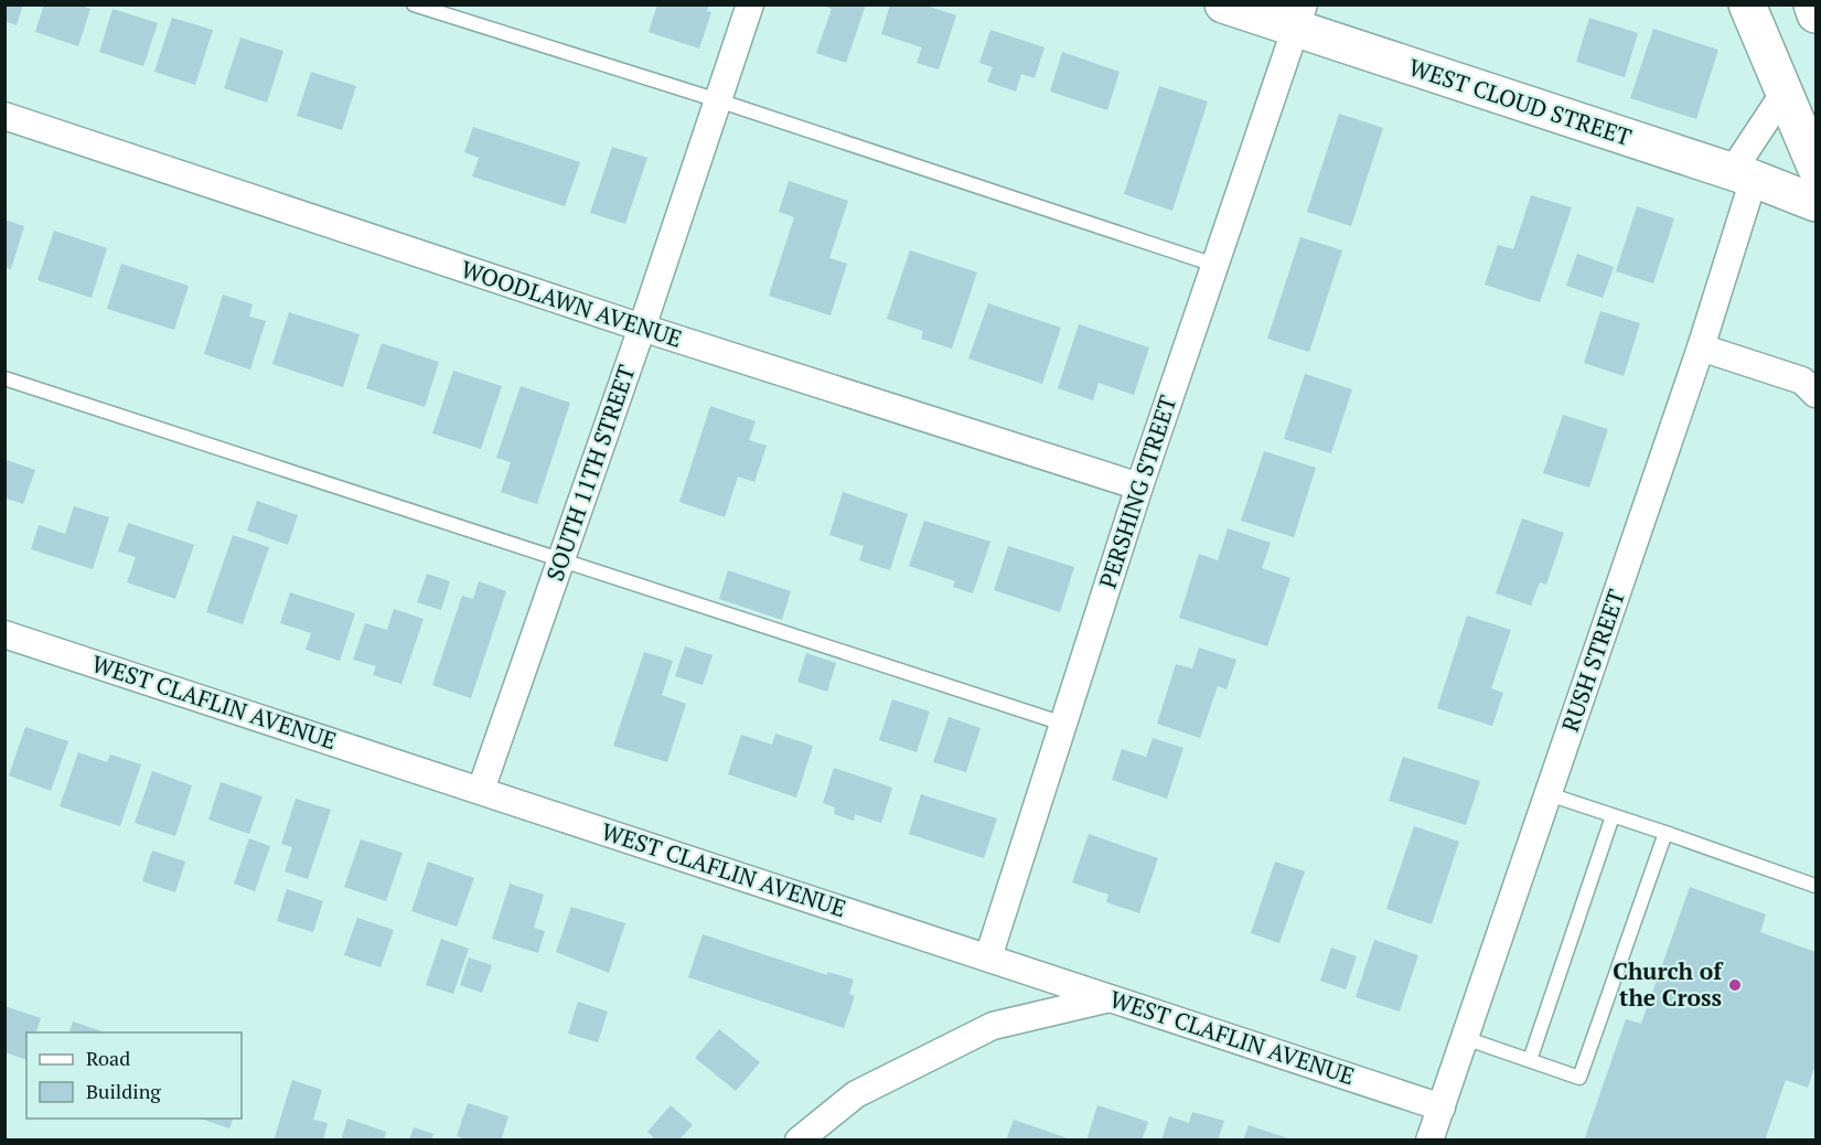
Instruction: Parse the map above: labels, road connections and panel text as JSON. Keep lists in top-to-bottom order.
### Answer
{
  "streets": {
    "main road": ["WEST CLOUD STREET"],
    "street": [
      "WOODLAWN AVENUE",
      "SOUTH 11TH STREET",
      "PERSHING STREET",
      "RUSH STREET",
      "WEST CLAFLIN AVENUE"
    ]
  },
  "crossings": [
    ["WEST CLOUD STREET", "PERSHING STREET"],
    ["WEST CLOUD STREET", "RUSH STREET"],
    ["WOODLAWN AVENUE", "SOUTH 11TH STREET"],
    ["WOODLAWN AVENUE", "PERSHING STREET"],
    ["SOUTH 11TH STREET", "WEST CLAFLIN AVENUE"],
    ["PERSHING STREET", "WEST CLAFLIN AVENUE"],
    ["RUSH STREET", "WEST CLAFLIN AVENUE"]
  ],
  "places": ["Church of the Cross"],
  "legend": ["Road", "Building"]
}
